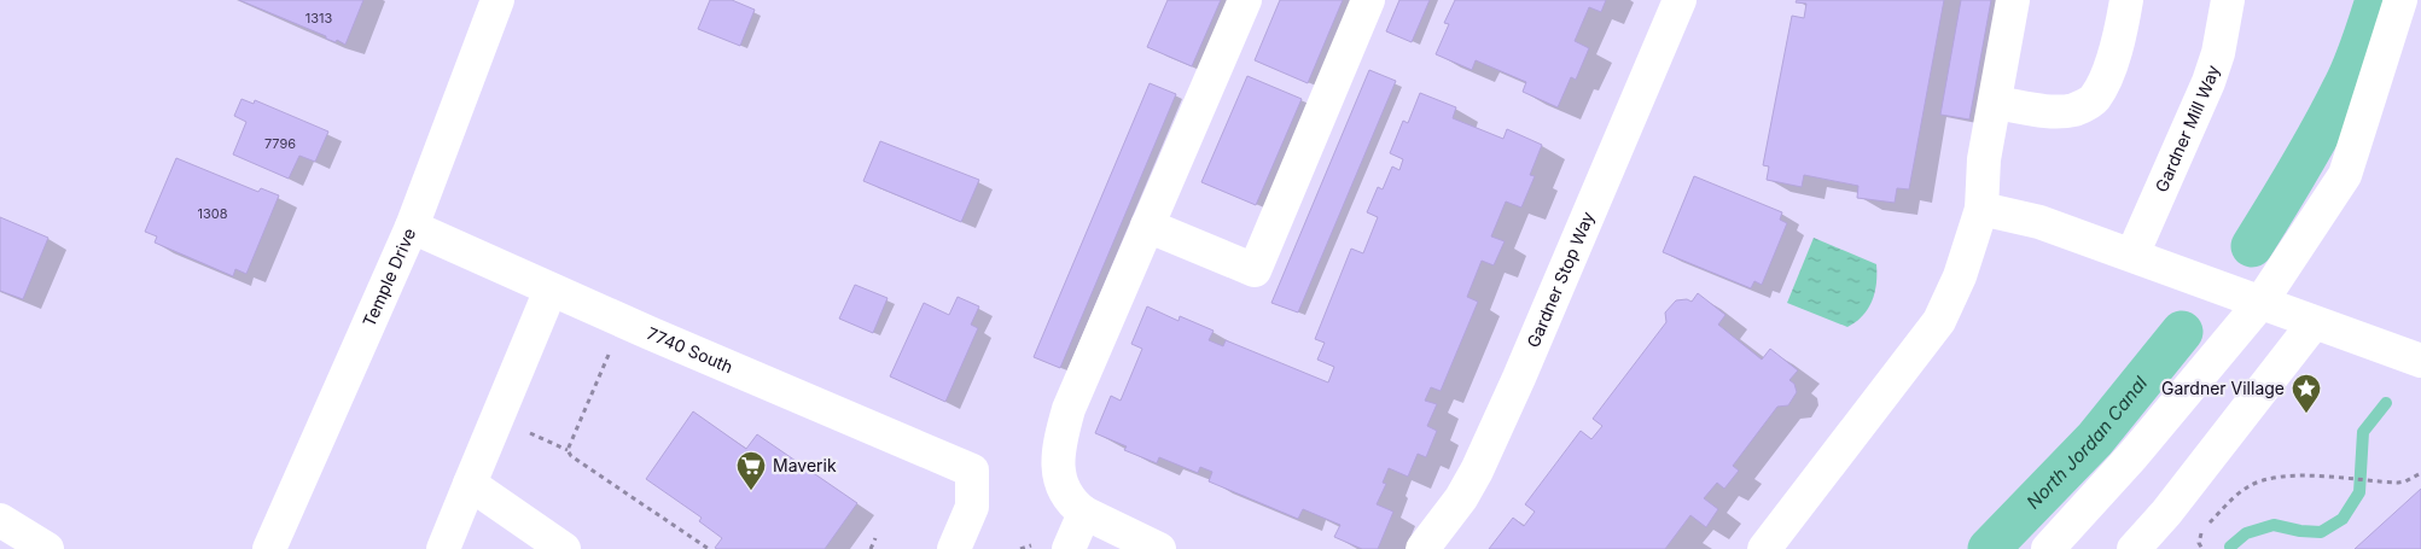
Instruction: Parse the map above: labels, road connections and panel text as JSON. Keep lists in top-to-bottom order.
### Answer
{
  "streets": {
    "street": [
      "Gardner Mill Way",
      "Temple Drive",
      "Gardner Stop Way",
      "7740 South"
    ]
  },
  "crossings": [
    ["Temple Drive", "7740 South"]
  ],
  "water": ["North Jordan Canal"],
  "places": {
    "place": ["Gardner Village"],
    "supermarket": ["Maverik"]
  },
  "house_numbers": ["1313", "7796", "1308"]
}
